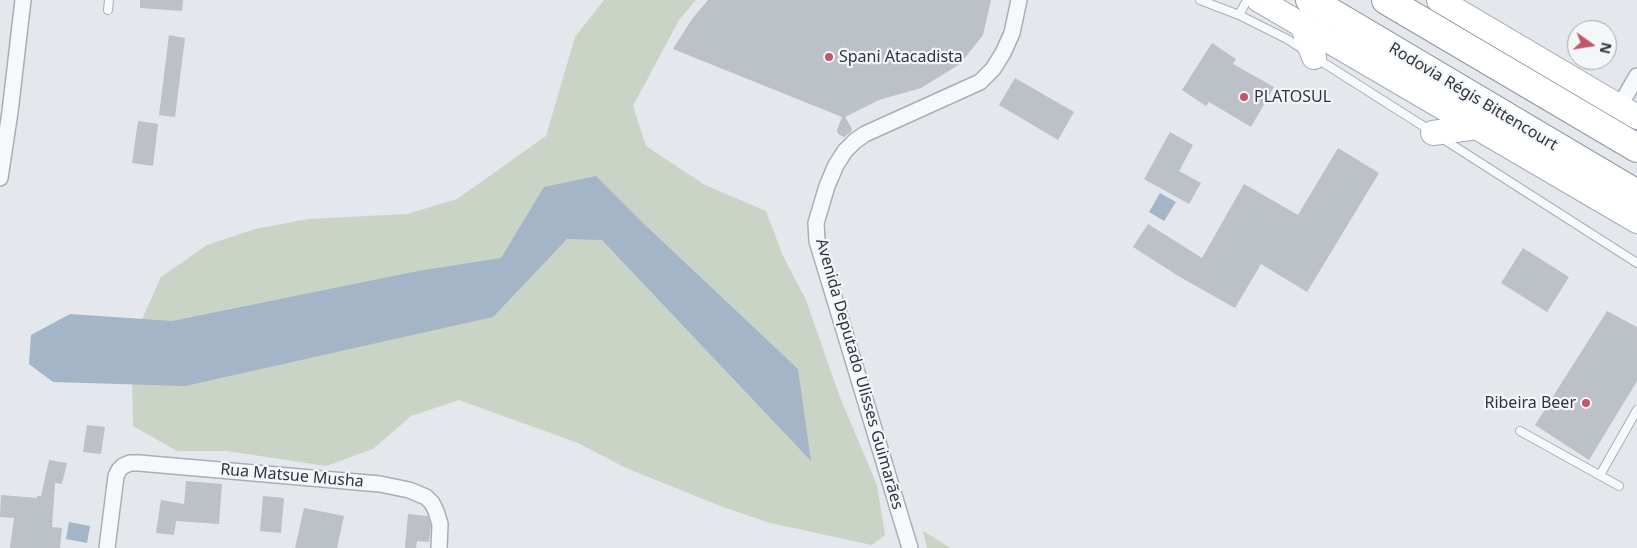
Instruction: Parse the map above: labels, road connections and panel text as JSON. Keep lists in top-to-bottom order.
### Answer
{
  "streets": {
    "highway": ["Rodovia Régis Bittencourt"],
    "street": ["Avenida Deputado Ulisses Guimarães", "Rua Matsue Musha"]
  },
  "places": ["Spani Atacadista", "PLATOSUL", "Ribeira Beer"],
  "north": "right"
}
